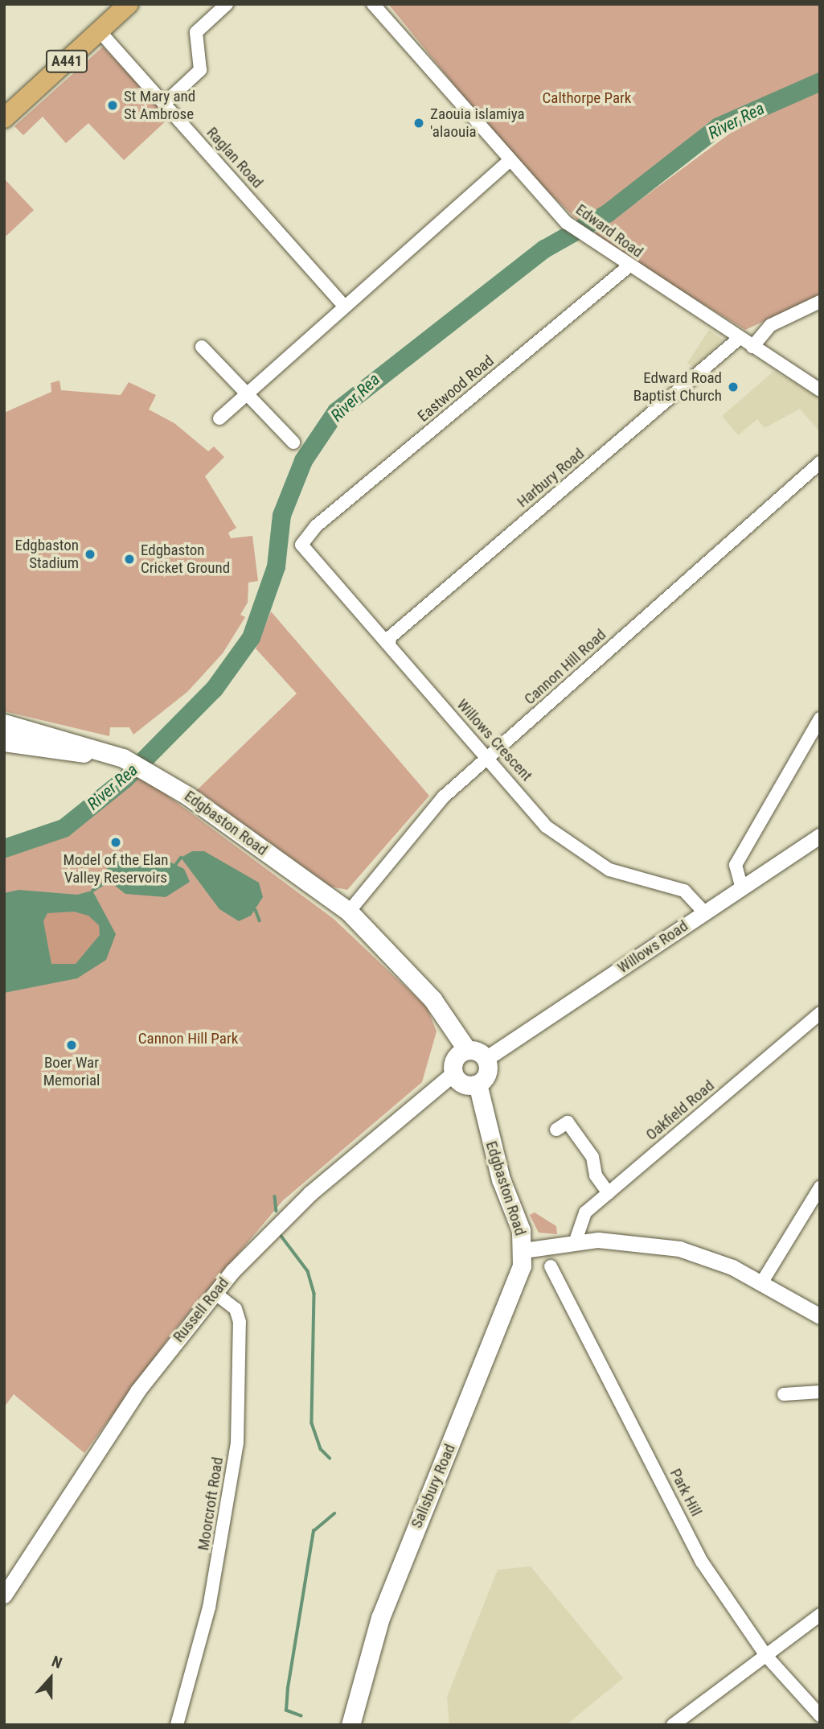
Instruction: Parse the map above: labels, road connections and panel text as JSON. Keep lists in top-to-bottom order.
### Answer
{
  "streets": {
    "main road": ["A441", "Edgbaston Road", "Salisbury Road"],
    "street": [
      "Raglan Road",
      "Edward Road",
      "Eastwood Road",
      "Harbury Road",
      "Cannon Hill Road",
      "Willows Crescent",
      "Willows Road",
      "Oakfield Road",
      "Russell Road",
      "Park Hill",
      "Moorcroft Road"
    ]
  },
  "crossings": [
    ["A441", "Raglan Road"],
    ["Edward Road", "Eastwood Road"],
    ["Edward Road", "Harbury Road"],
    ["Eastwood Road", "Willows Crescent"],
    ["Harbury Road", "Willows Crescent"],
    ["Cannon Hill Road", "Willows Crescent"],
    ["Cannon Hill Road", "Edgbaston Road"],
    ["Willows Crescent", "Willows Road"],
    ["Edgbaston Road", "Willows Road"],
    ["Edgbaston Road", "Oakfield Road"],
    ["Edgbaston Road", "Russell Road"],
    ["Edgbaston Road", "Salisbury Road"],
    ["Willows Road", "Russell Road"],
    ["Russell Road", "Moorcroft Road"]
  ],
  "water": ["River Rea"],
  "parks": ["Calthorpe Park", "Cannon Hill Park"],
  "places": [
    "St Mary and St Ambrose",
    "Zaouia islamiya 'alaouia",
    "Edward Road Baptist Church",
    "Edgbaston Stadium",
    "Edgbaston Cricket Ground",
    "Model of the Elan Valley Reservoirs",
    "Boer War Memorial"
  ],
  "north": "top"
}
